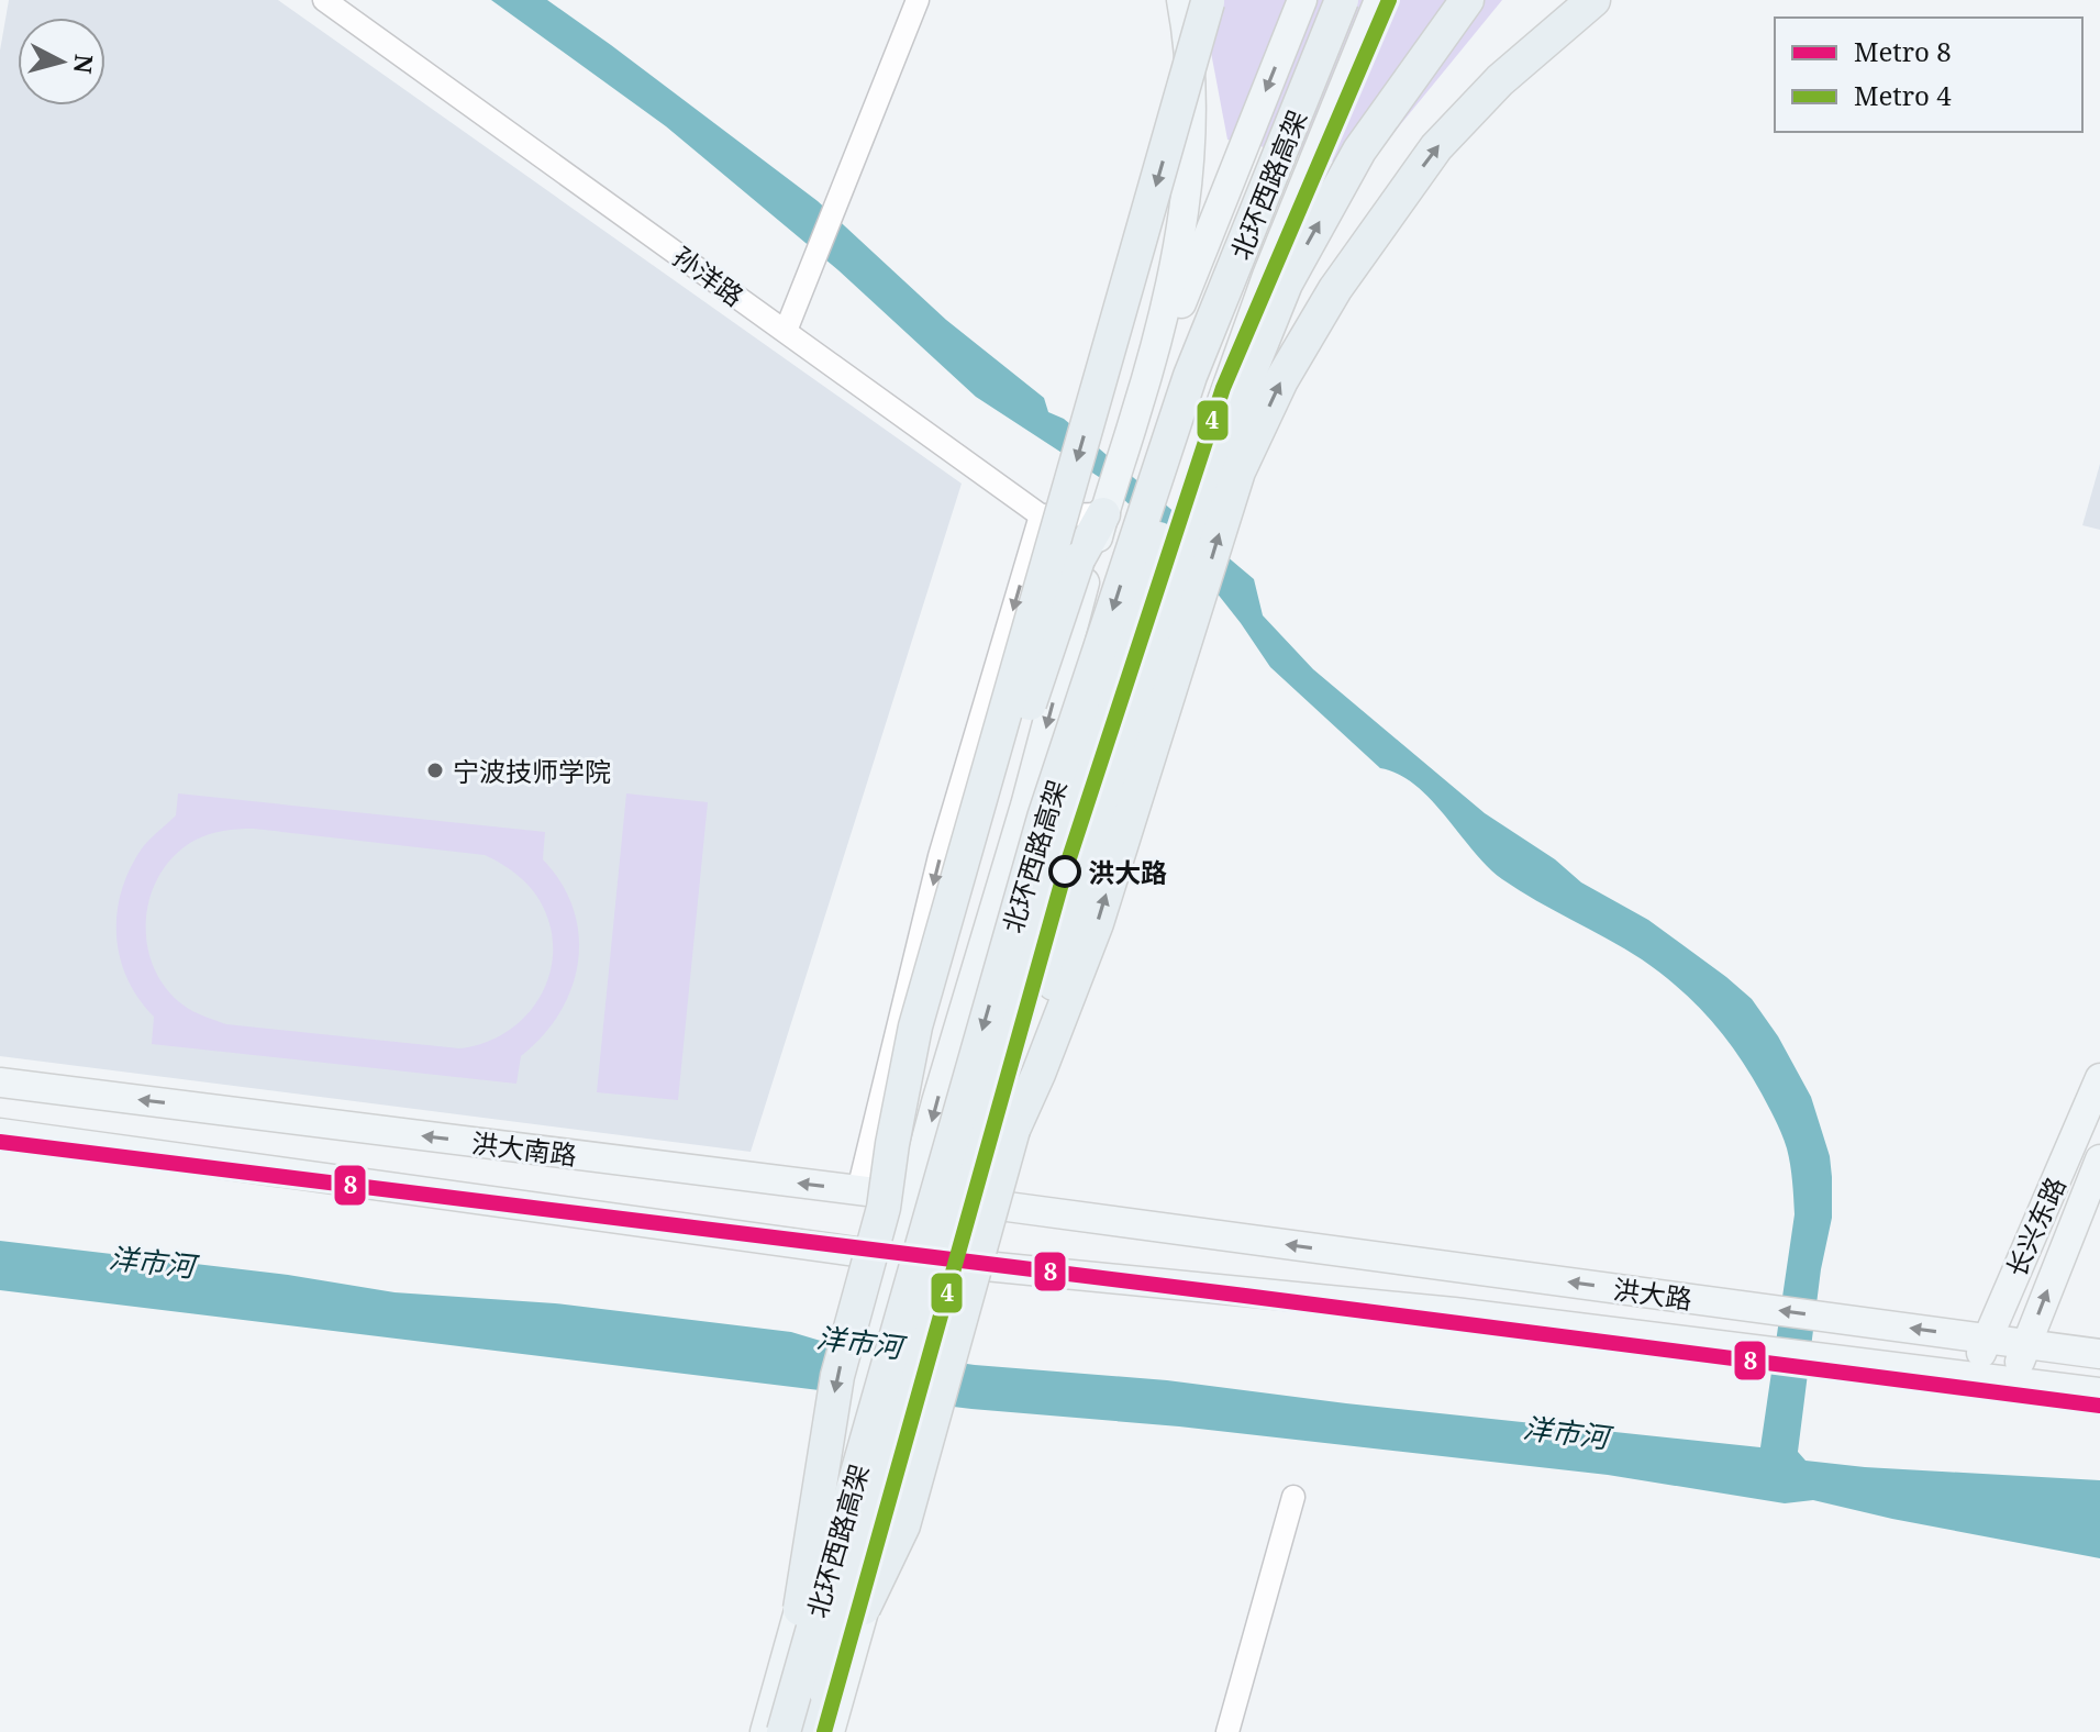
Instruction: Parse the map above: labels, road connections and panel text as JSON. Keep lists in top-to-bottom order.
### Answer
{
  "streets": {
    "highway": ["北环西路高架"],
    "main road": ["洪大南路", "长兴东路", "洪大路"],
    "street": ["孙洋路"]
  },
  "crossings": [
    ["洪大南路", "洪大路"],
    ["长兴东路", "洪大路"]
  ],
  "water": ["洋市河"],
  "places": ["宁波技师学院", "洪大路"],
  "lines": ["metro line 4", "metro line 8"],
  "legend": ["Metro 8", "Metro 4"],
  "north": "right"
}
